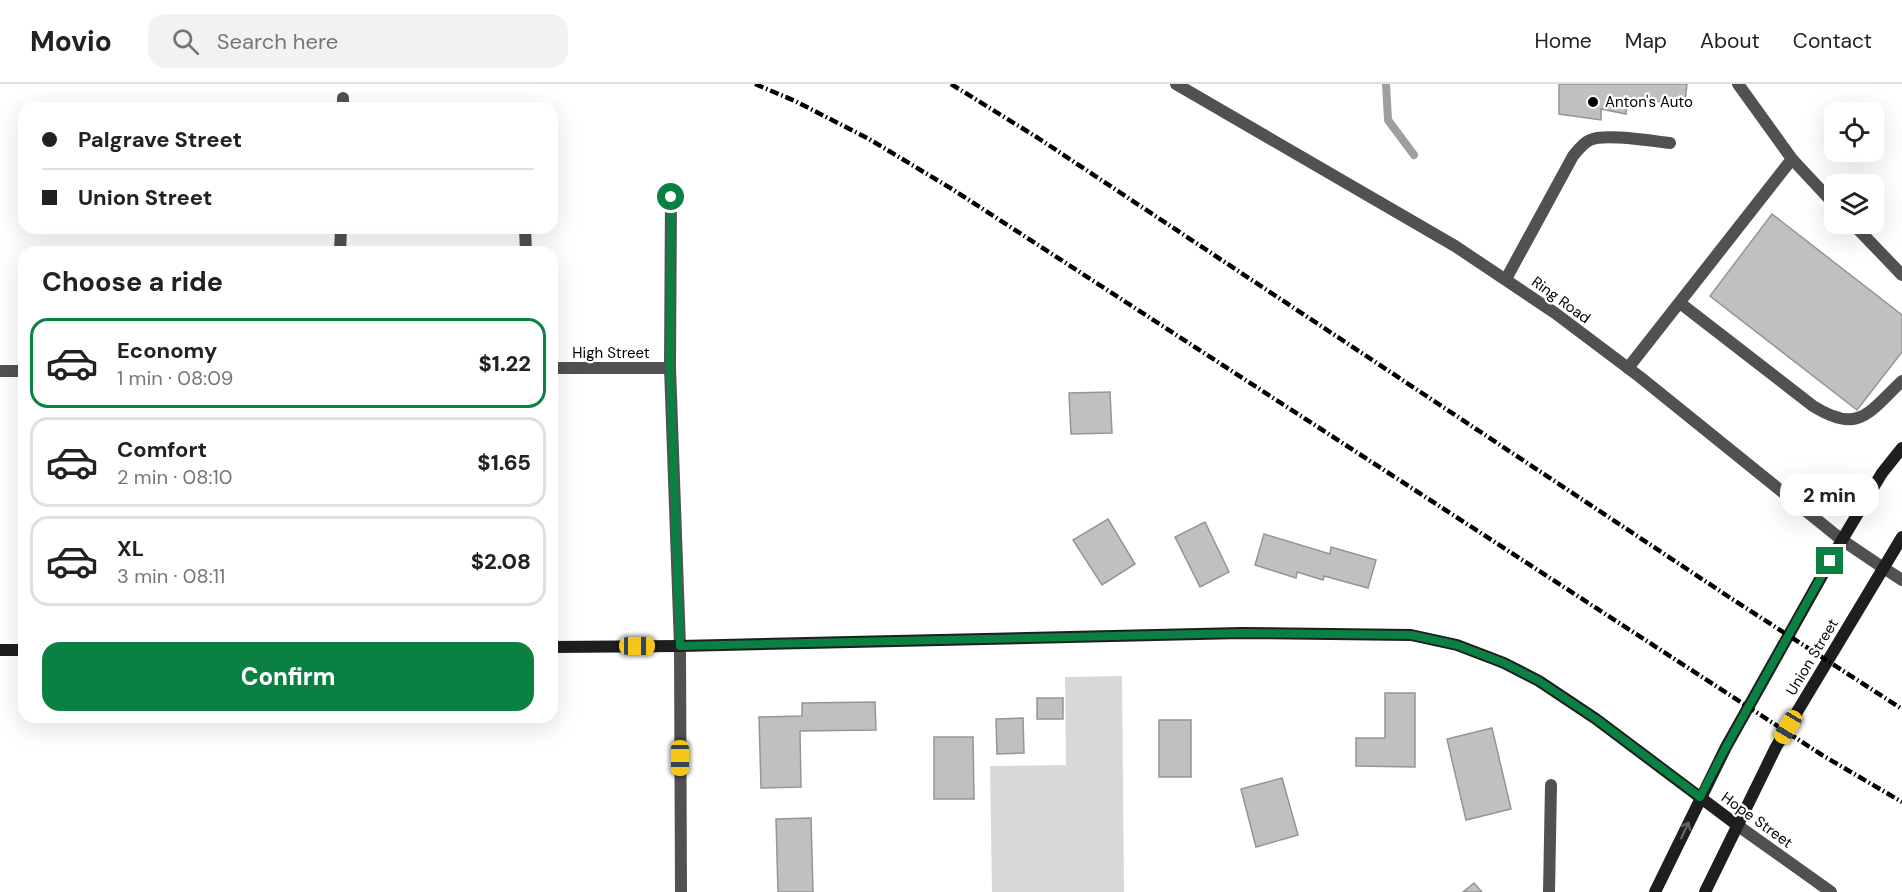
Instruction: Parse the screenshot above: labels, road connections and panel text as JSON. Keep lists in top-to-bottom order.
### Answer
{
  "streets": {
    "street": [
      "Ring Road",
      "High Street",
      "Union Street",
      "Hope Street"
    ]
  },
  "crossings": [
    ["Ring Road", "Union Street"],
    ["Union Street", "Hope Street"]
  ],
  "places": ["Anton's Auto"],
  "page": {
    "header": "Movio",
    "search": "Search here",
    "nav": [
      "Home",
      "Map",
      "About",
      "Contact"
    ],
    "banner": ["Palgrave Street", "Union Street"],
    "heading": "Choose a ride",
    "list": [
      {
        "name": "Economy",
        "note": "1 min · 08:09",
        "value": "$1.22"
      },
      {
        "name": "Comfort",
        "note": "2 min · 08:10",
        "value": "$1.65"
      },
      {
        "name": "XL",
        "note": "3 min · 08:11",
        "value": "$2.08"
      }
    ],
    "bubble": "2 min",
    "buttons": "Confirm"
  }
}
